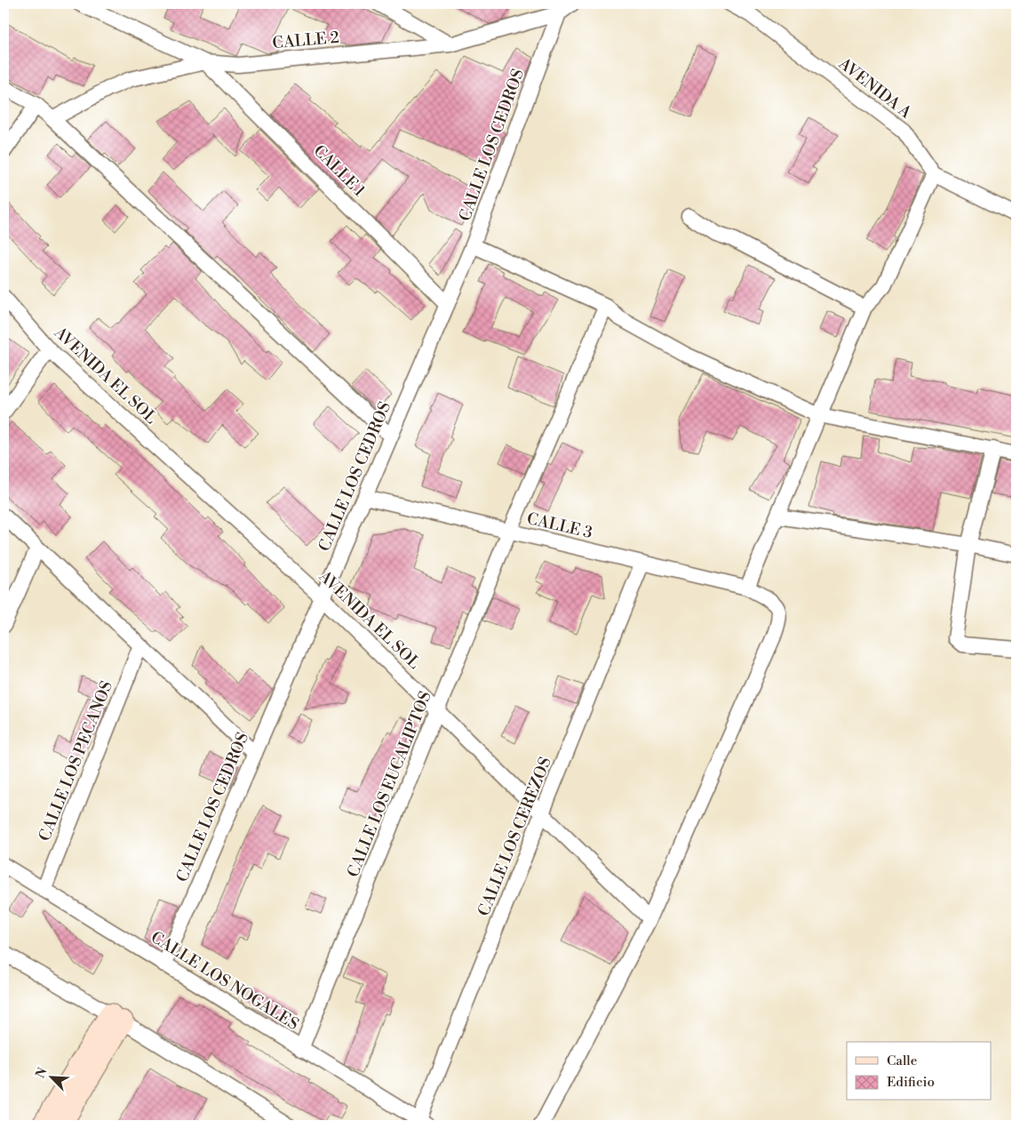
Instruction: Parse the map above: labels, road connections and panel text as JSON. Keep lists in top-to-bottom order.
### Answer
{
  "streets": {
    "street": [
      "CALLE 2",
      "AVENIDA A",
      "CALLE LOS CEDROS",
      "CALLE 1",
      "AVENIDA EL SOL",
      "CALLE 3",
      "CALLE LOS PECANOS",
      "CALLE LOS EUCALIPTOS",
      "CALLE LOS CEREZOS",
      "CALLE LOS NOGALES"
    ]
  },
  "crossings": [
    ["CALLE 2", "CALLE LOS CEDROS"],
    ["CALLE 2", "CALLE 1"],
    ["CALLE LOS CEDROS", "CALLE 1"],
    ["CALLE LOS CEDROS", "AVENIDA EL SOL"],
    ["CALLE LOS CEDROS", "CALLE 3"],
    ["CALLE LOS CEDROS", "CALLE LOS NOGALES"],
    ["AVENIDA EL SOL", "CALLE 3"],
    ["AVENIDA EL SOL", "CALLE LOS EUCALIPTOS"],
    ["AVENIDA EL SOL", "CALLE LOS CEREZOS"],
    ["CALLE 3", "CALLE LOS EUCALIPTOS"],
    ["CALLE 3", "CALLE LOS CEREZOS"],
    ["CALLE LOS PECANOS", "CALLE LOS NOGALES"],
    ["CALLE LOS EUCALIPTOS", "CALLE LOS NOGALES"],
    ["CALLE LOS CEREZOS", "CALLE LOS NOGALES"]
  ],
  "legend": ["Calle", "Edificio"],
  "north": "top left"
}
